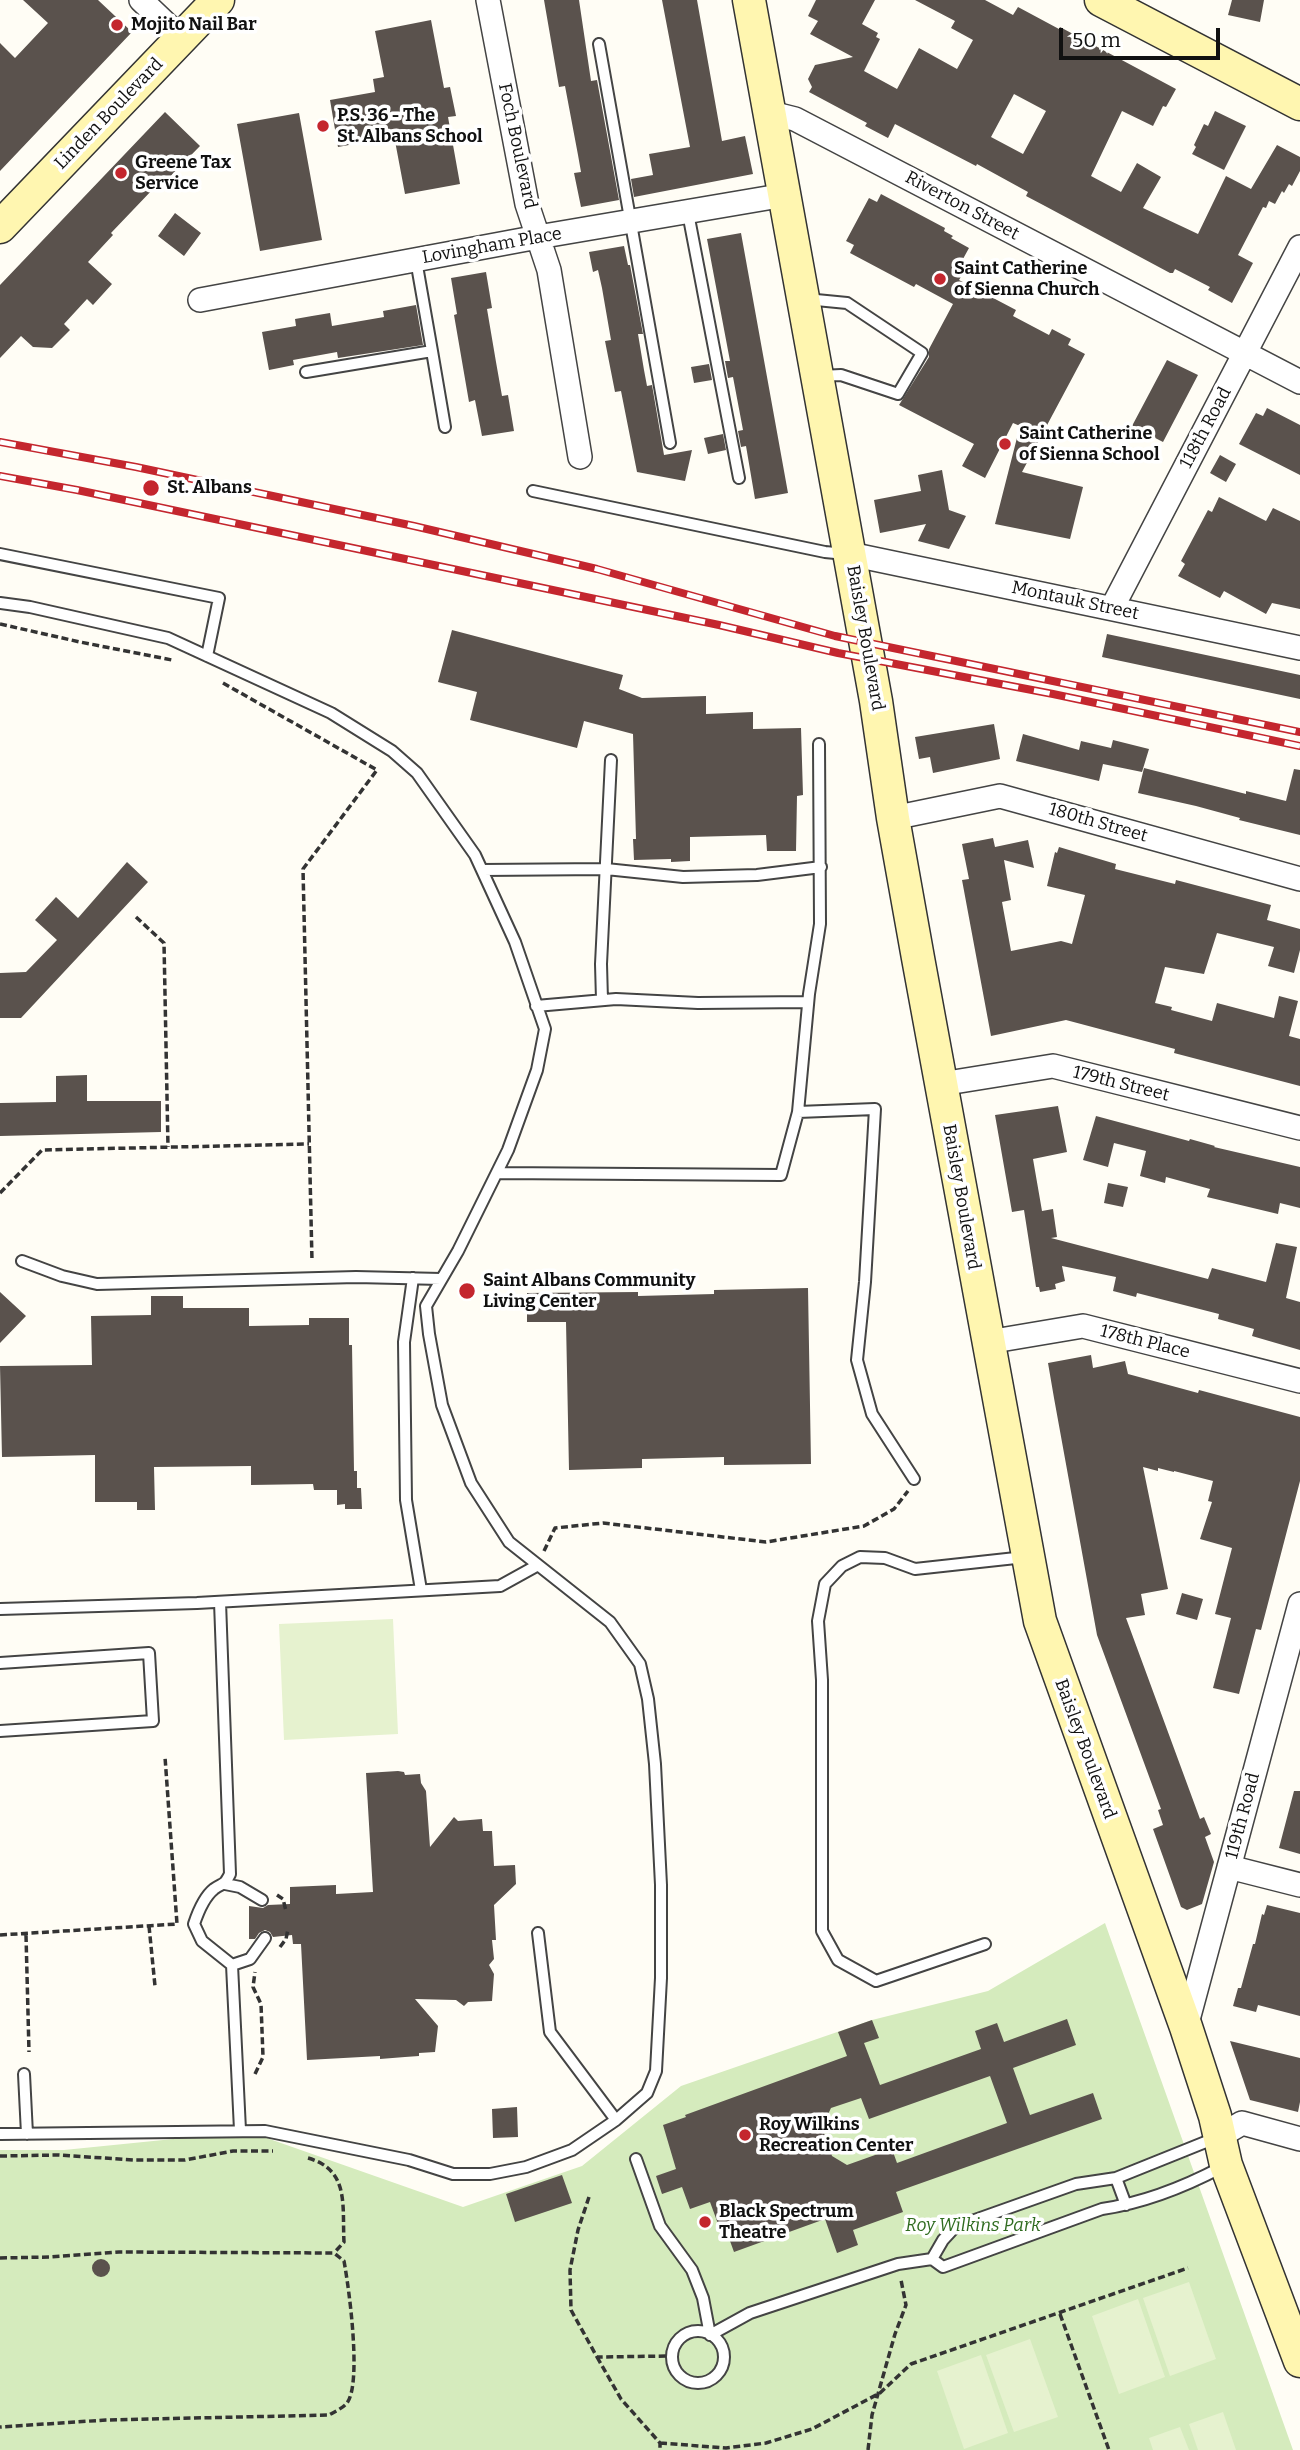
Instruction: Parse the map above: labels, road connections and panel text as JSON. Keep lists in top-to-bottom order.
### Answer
{
  "streets": {
    "street": [
      "Linden Boulevard",
      "Foch Boulevard",
      "Riverton Street",
      "Lovingham Place",
      "118th Road",
      "Montauk Street",
      "Baisley Boulevard",
      "180th Street",
      "179th Street",
      "178th Place",
      "119th Road"
    ]
  },
  "crossings": [
    ["Foch Boulevard", "Lovingham Place"],
    ["Riverton Street", "118th Road"],
    ["Riverton Street", "Baisley Boulevard"],
    ["Lovingham Place", "Baisley Boulevard"],
    ["118th Road", "Montauk Street"],
    ["Montauk Street", "Baisley Boulevard"],
    ["Baisley Boulevard", "180th Street"],
    ["Baisley Boulevard", "179th Street"],
    ["Baisley Boulevard", "178th Place"],
    ["Baisley Boulevard", "119th Road"]
  ],
  "parks": ["Roy Wilkins Park"],
  "places": [
    "Mojito Nail Bar",
    "P.S. 36 - The St. Albans School",
    "Greene Tax Service",
    "Saint Catherine of Sienna Church",
    "Saint Catherine of Sienna School",
    "St. Albans",
    "Saint Albans Community Living Center",
    "Roy Wilkins Recreation Center",
    "Black Spectrum Theatre"
  ],
  "scale_bar": "50 m"
}
